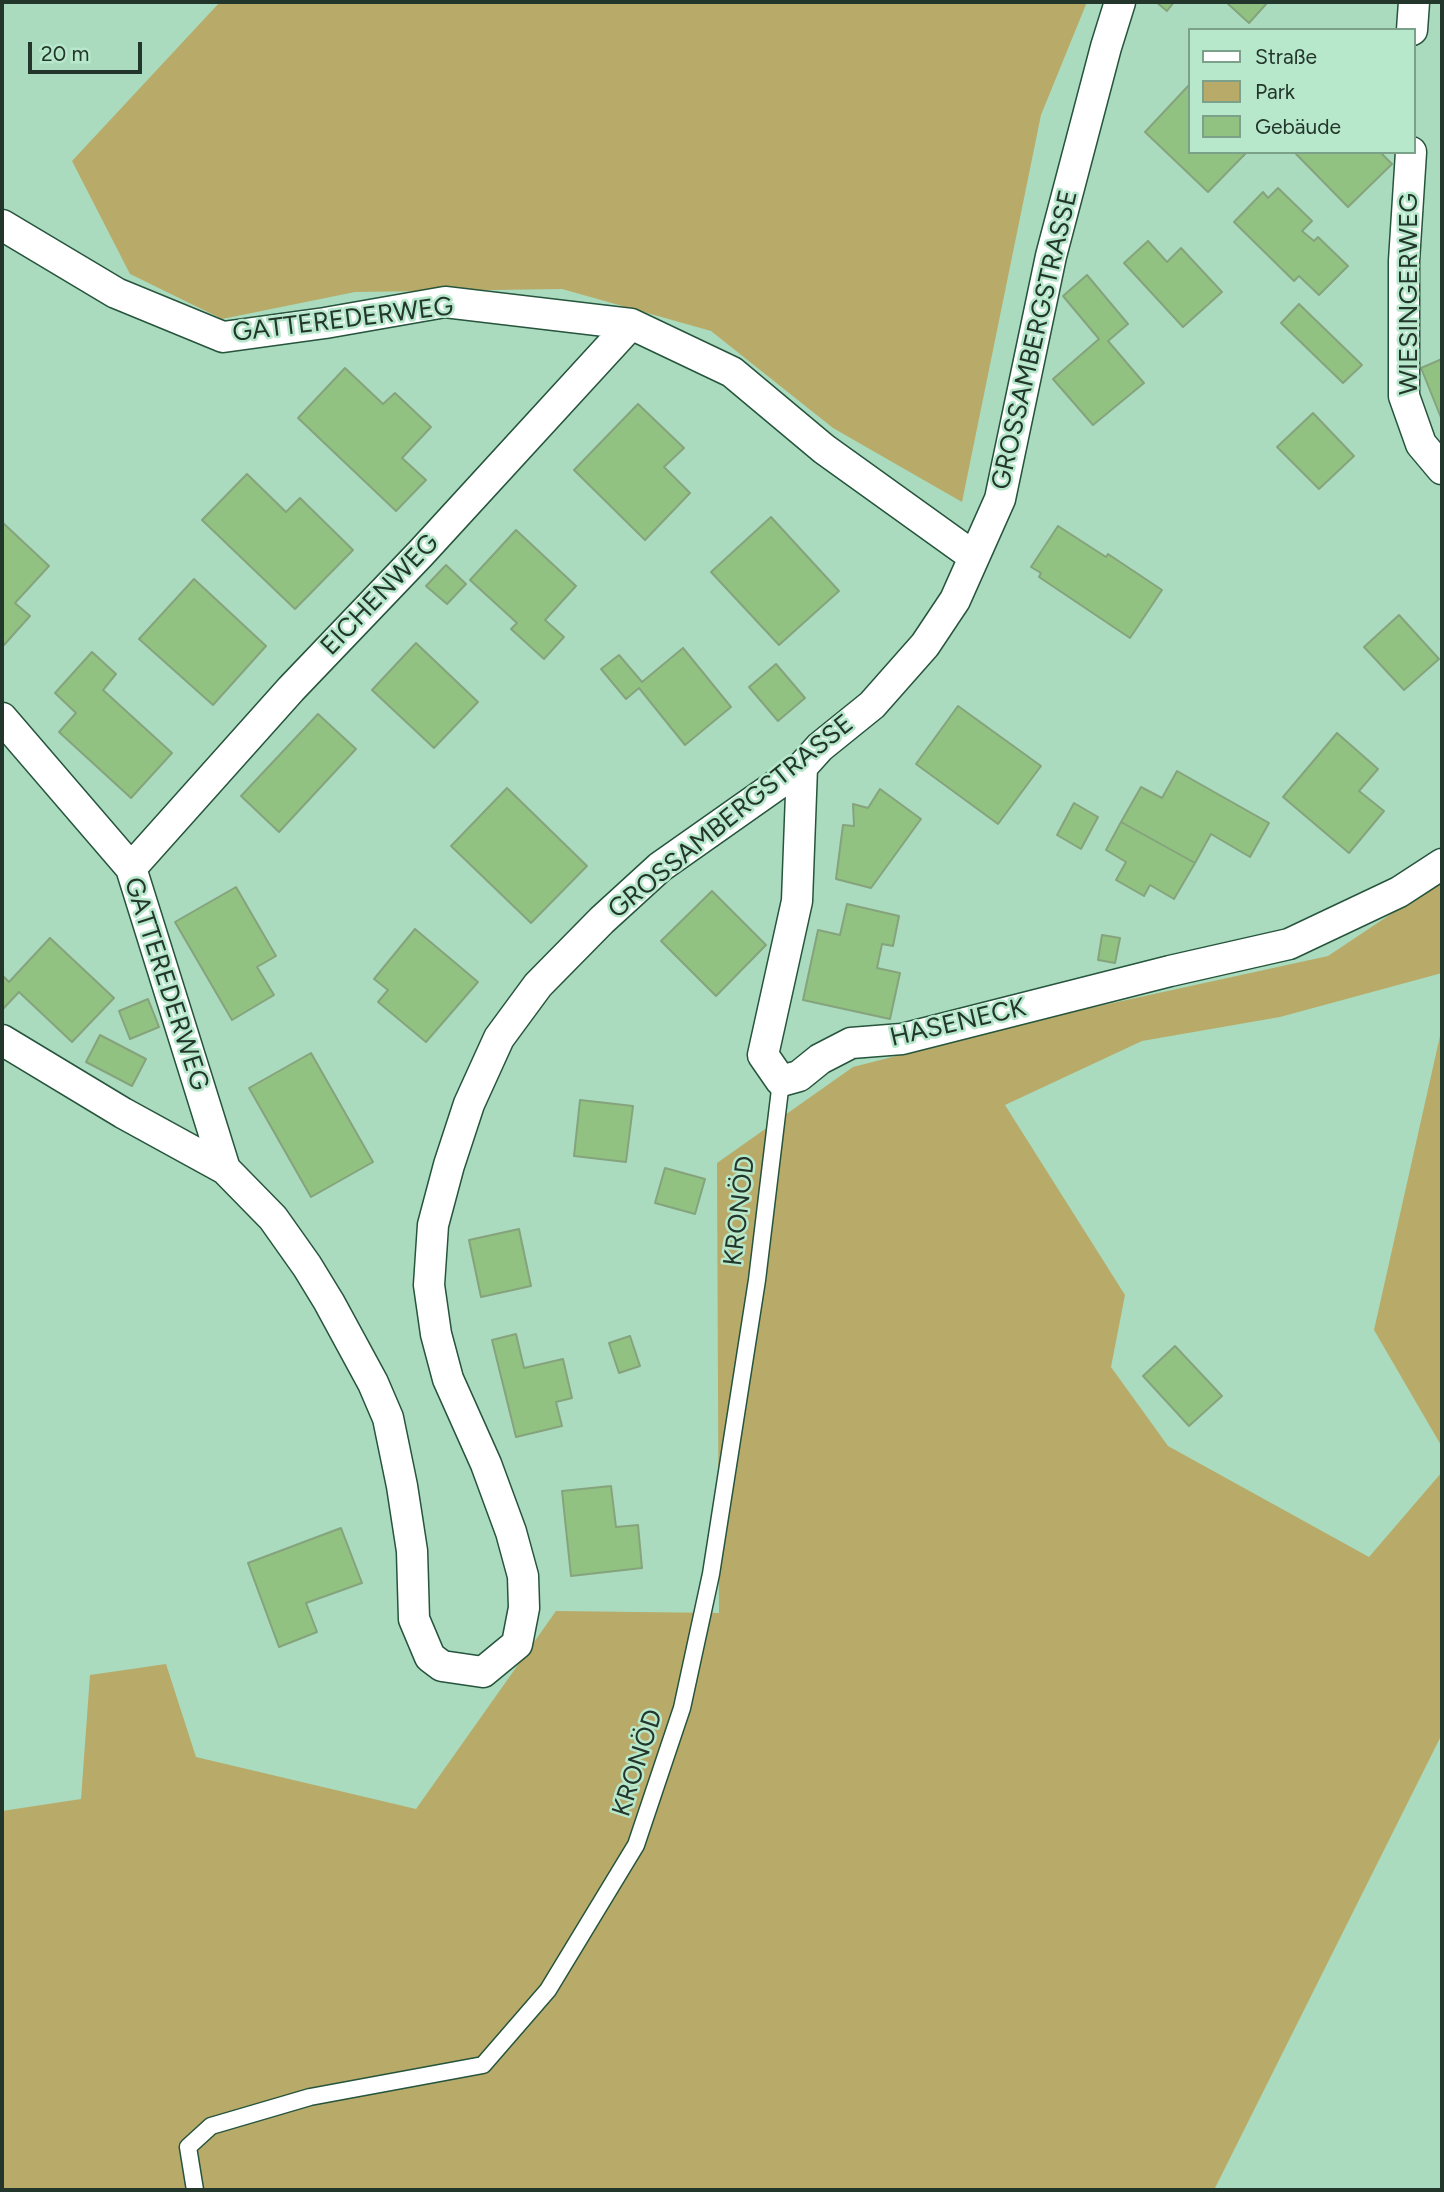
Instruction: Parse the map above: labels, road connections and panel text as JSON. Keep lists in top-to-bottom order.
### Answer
{
  "streets": {
    "street": [
      "WIESINGERWEG",
      "GATTEREDERWEG",
      "GROSSAMBERGSTRASSE",
      "EICHENWEG",
      "HASENECK"
    ],
    "lane": ["KRONÖD"]
  },
  "crossings": [
    ["GATTEREDERWEG", "GROSSAMBERGSTRASSE"],
    ["GATTEREDERWEG", "EICHENWEG"],
    ["HASENECK", "KRONÖD"]
  ],
  "legend": ["Straße", "Park", "Gebäude"],
  "scale_bar": "20 m"
}
